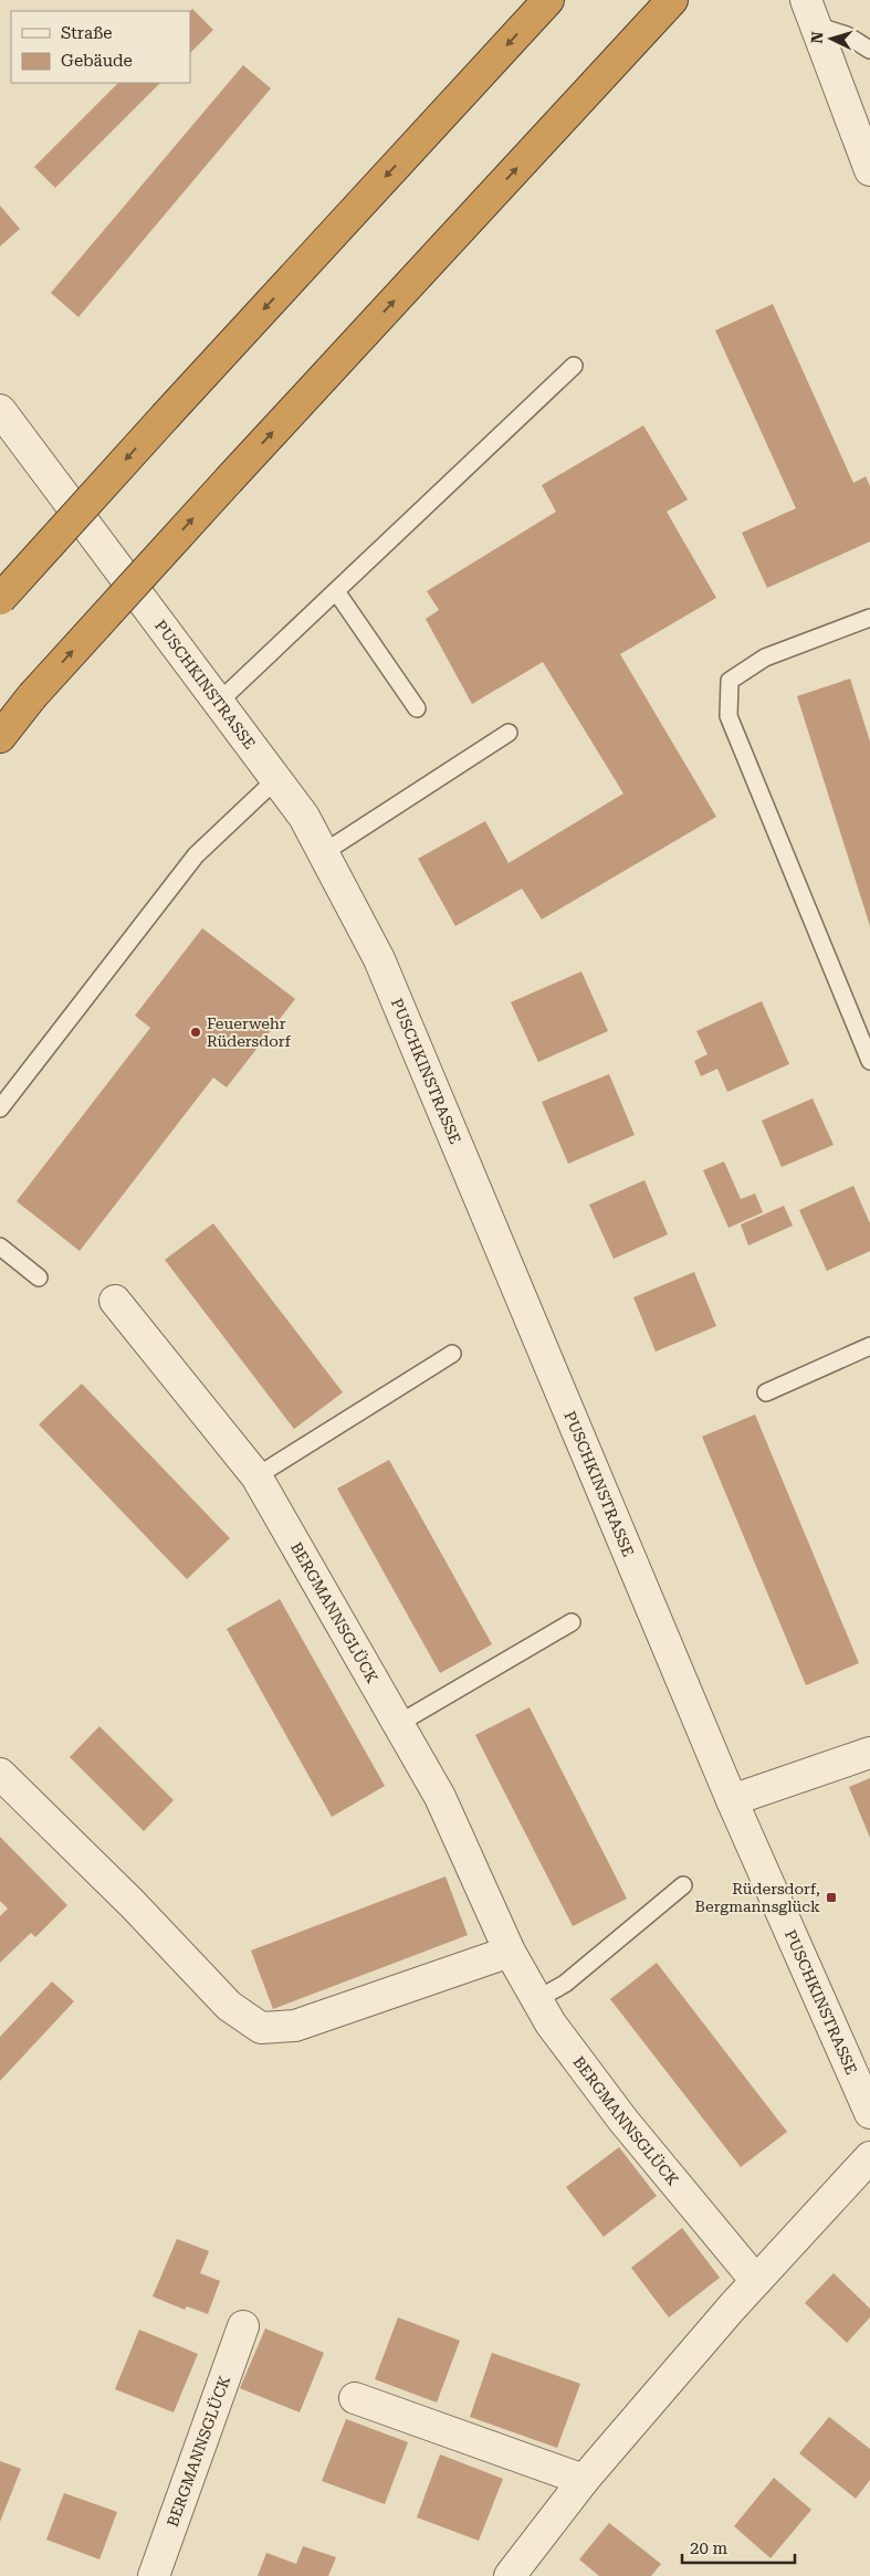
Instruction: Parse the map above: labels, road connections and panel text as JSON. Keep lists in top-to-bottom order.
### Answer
{
  "streets": {
    "street": ["PUSCHKINSTRASSE", "BERGMANNSGLÜCK"]
  },
  "places": {
    "other": ["Feuerwehr Rüdersdorf"],
    "transit": ["Rüdersdorf, Bergmannsglück"]
  },
  "legend": ["Straße", "Gebäude"],
  "scale_bar": "20 m",
  "north": "left"
}
